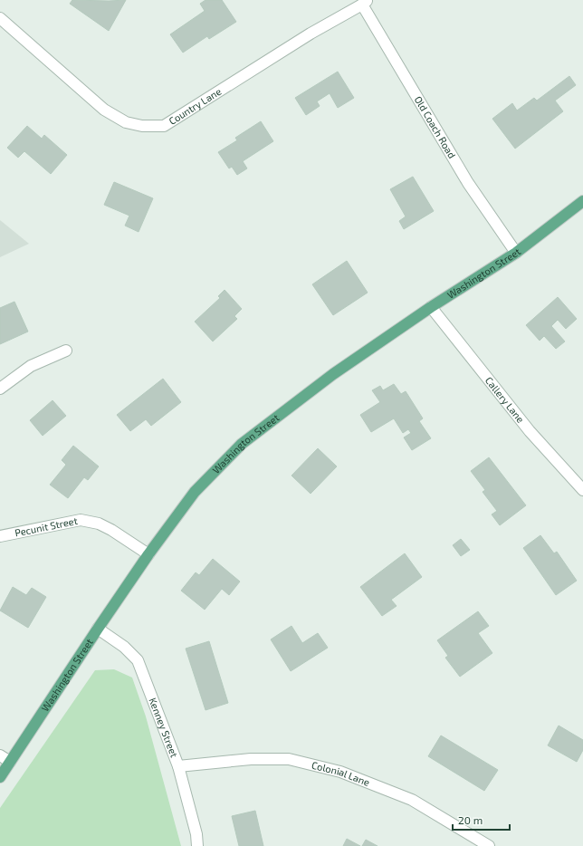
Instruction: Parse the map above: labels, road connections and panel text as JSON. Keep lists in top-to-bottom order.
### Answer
{
  "streets": {
    "main road": ["Washington Street"],
    "street": [
      "Country Lane",
      "Old Coach Road",
      "Callery Lane",
      "Pecunit Street",
      "Kenney Street",
      "Colonial Lane"
    ]
  },
  "crossings": [
    ["Country Lane", "Old Coach Road"],
    ["Old Coach Road", "Washington Street"],
    ["Washington Street", "Callery Lane"],
    ["Washington Street", "Pecunit Street"],
    ["Washington Street", "Kenney Street"],
    ["Kenney Street", "Colonial Lane"]
  ],
  "scale_bar": "20 m"
}
